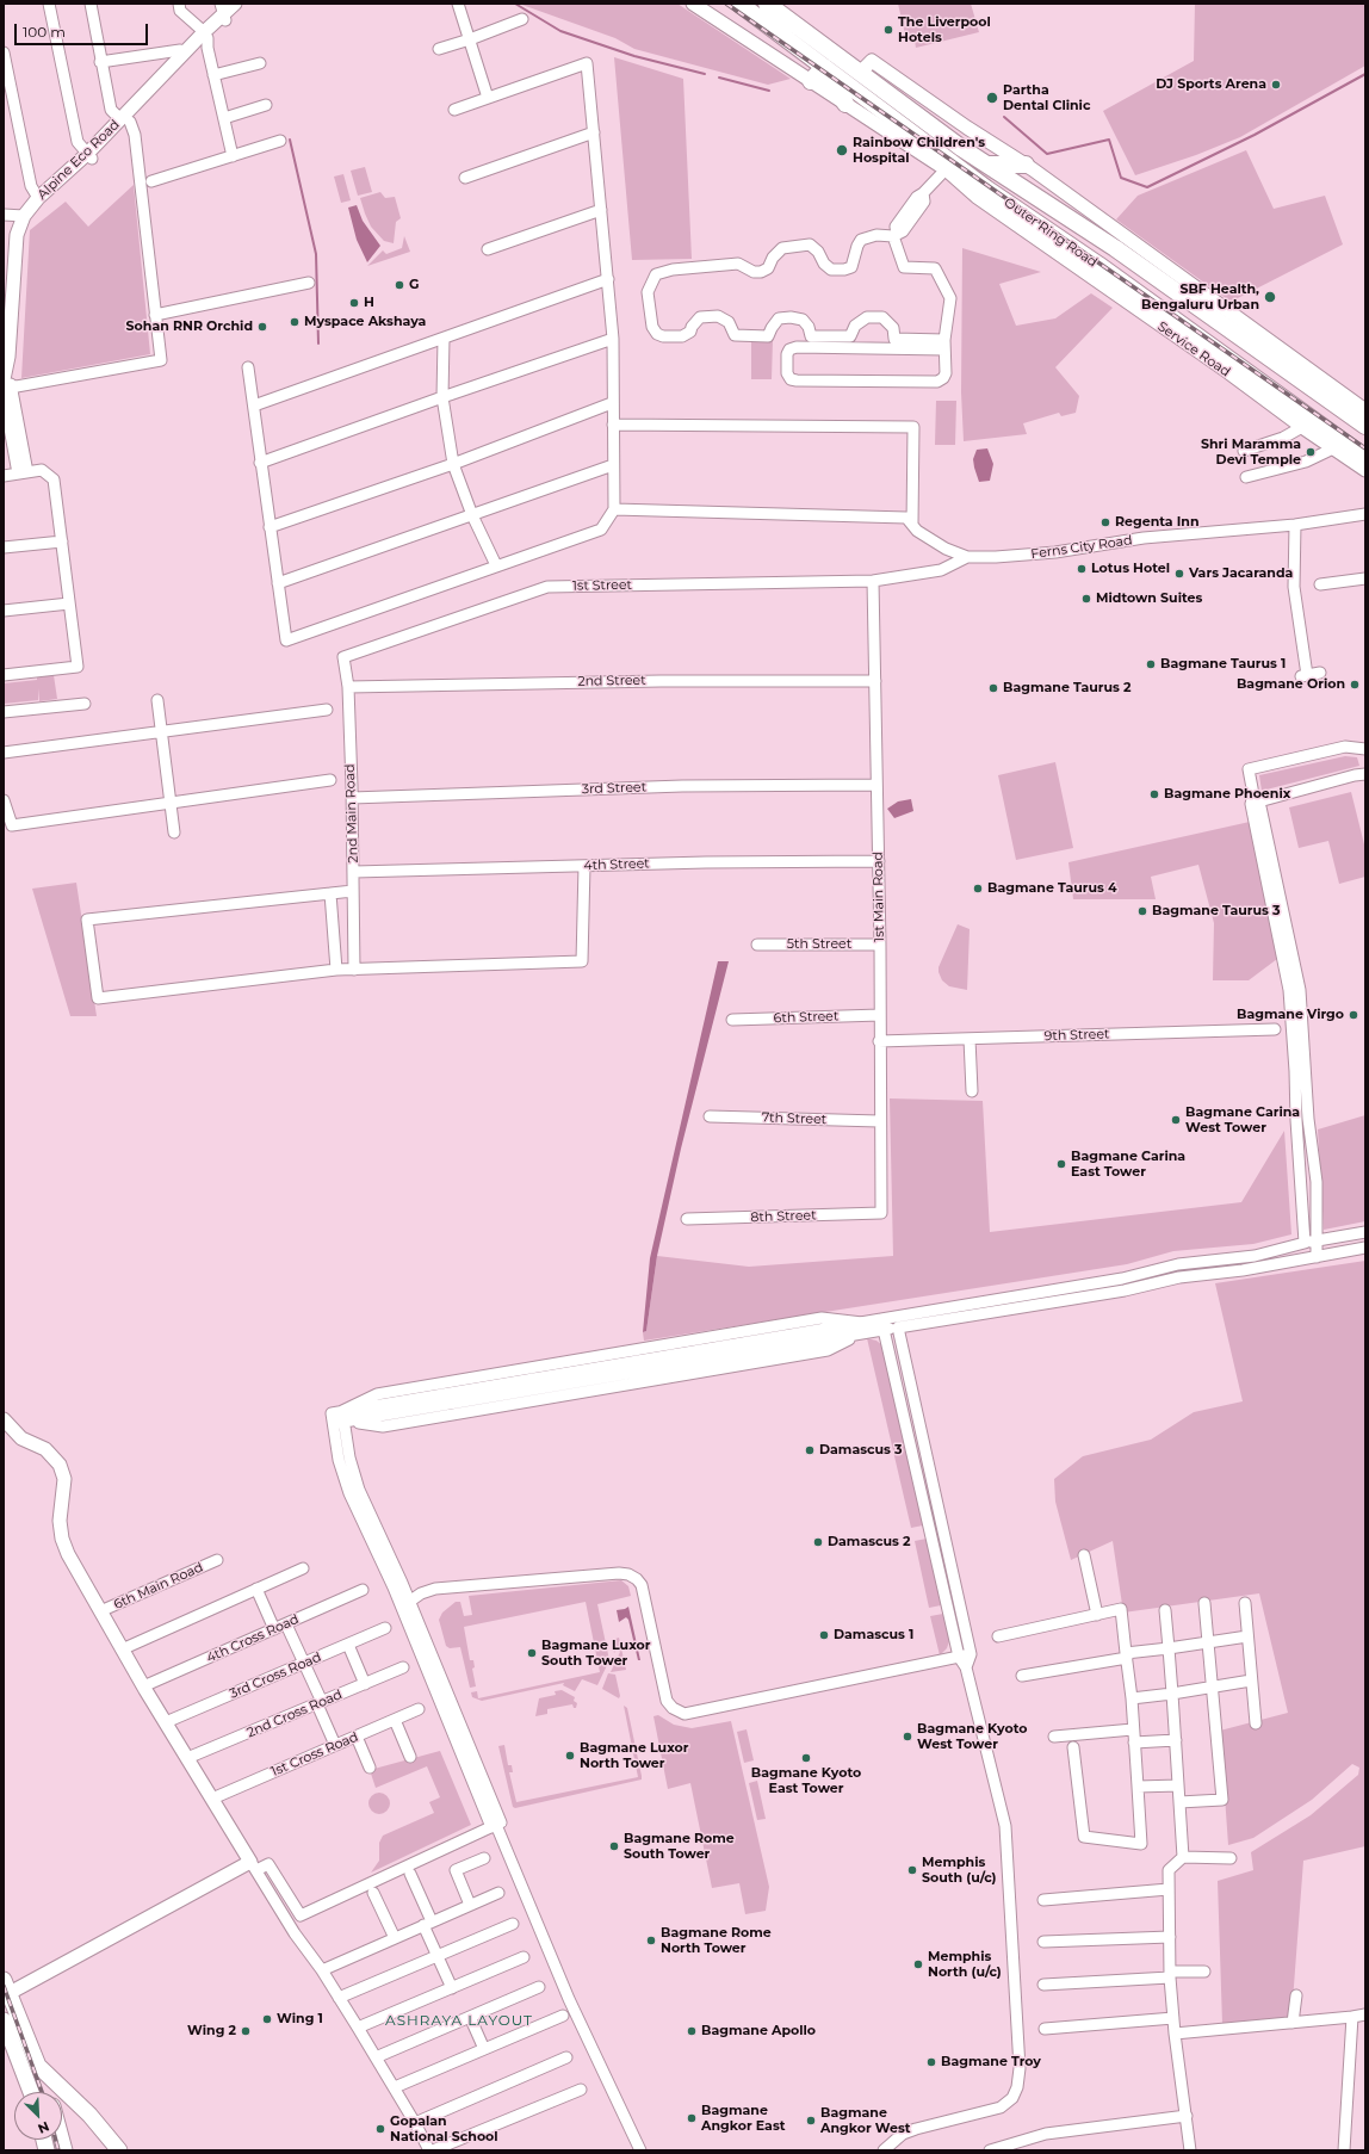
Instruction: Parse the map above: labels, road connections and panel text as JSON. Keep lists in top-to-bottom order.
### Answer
{
  "streets": {
    "highway": ["Outer Ring Road"],
    "street": [
      "Alpine Eco Road",
      "Service Road",
      "Ferns City Road",
      "1st Street",
      "2nd Street",
      "3rd Street",
      "2nd Main Road",
      "4th Street",
      "1st Main Road",
      "5th Street",
      "6th Street",
      "9th Street",
      "7th Street",
      "8th Street",
      "6th Main Road",
      "4th Cross Road",
      "3rd Cross Road",
      "2nd Cross Road",
      "1st Cross Road"
    ]
  },
  "crossings": [
    ["Ferns City Road", "1st Street"],
    ["1st Street", "2nd Main Road"],
    ["1st Street", "1st Main Road"],
    ["2nd Street", "2nd Main Road"],
    ["2nd Street", "1st Main Road"],
    ["3rd Street", "2nd Main Road"],
    ["3rd Street", "1st Main Road"],
    ["2nd Main Road", "4th Street"],
    ["4th Street", "1st Main Road"],
    ["1st Main Road", "5th Street"],
    ["1st Main Road", "6th Street"],
    ["1st Main Road", "9th Street"],
    ["1st Main Road", "7th Street"],
    ["1st Main Road", "8th Street"]
  ],
  "districts": ["ASHRAYA LAYOUT"],
  "places": [
    "The Liverpool Hotels",
    "DJ Sports Arena",
    "Partha Dental Clinic",
    "Rainbow Children's Hospital",
    "G",
    "SBF Health, Bengaluru Urban",
    "H",
    "Myspace Akshaya",
    "Sohan RNR Orchid",
    "Shri Maramma Devi Temple",
    "Regenta Inn",
    "Lotus Hotel",
    "Vars Jacaranda",
    "Midtown Suites",
    "Bagmane Taurus 1",
    "Bagmane Orion",
    "Bagmane Taurus 2",
    "Bagmane Phoenix",
    "Bagmane Taurus 4",
    "Bagmane Taurus 3",
    "Bagmane Virgo",
    "Bagmane Carina West Tower",
    "Bagmane Carina East Tower",
    "Damascus 3",
    "Damascus 2",
    "Damascus 1",
    "Bagmane Luxor South Tower",
    "Bagmane Kyoto West Tower",
    "Bagmane Luxor North Tower",
    "Bagmane Kyoto East Tower",
    "Bagmane Rome South Tower",
    "Memphis South (u/c)",
    "Bagmane Rome North Tower",
    "Memphis North (u/c)",
    "Wing 1",
    "Wing 2",
    "Bagmane Apollo",
    "Bagmane Troy",
    "Bagmane Angkor East",
    "Bagmane Angkor West",
    "Gopalan National School"
  ],
  "scale_bar": "100 m",
  "north": "bottom right"
}
